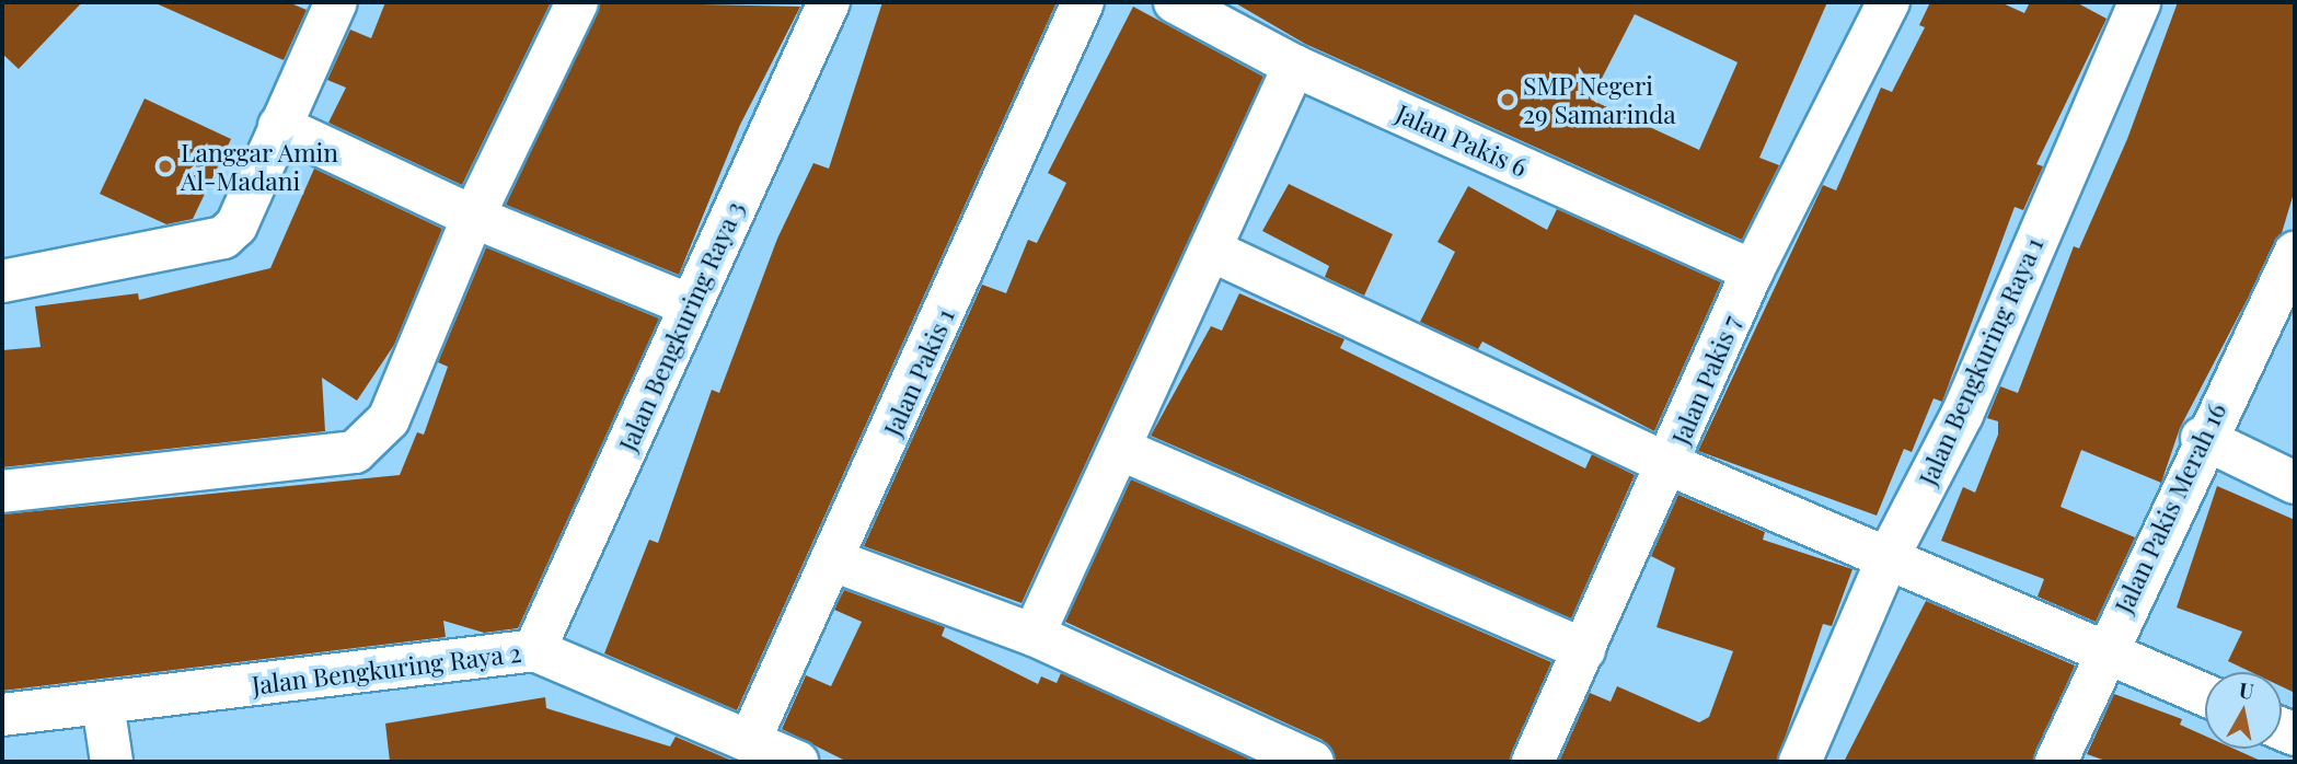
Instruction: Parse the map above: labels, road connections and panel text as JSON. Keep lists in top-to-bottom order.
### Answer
{
  "streets": {
    "street": [
      "Jalan Pakis 6",
      "Jalan Bengkuring Raya 3",
      "Jalan Bengkuring Raya 1",
      "Jalan Pakis 1",
      "Jalan Pakis 7",
      "Jalan Pakis Merah 16",
      "Jalan Bengkuring Raya 2"
    ]
  },
  "crossings": [
    ["Jalan Pakis 6", "Jalan Pakis 7"],
    ["Jalan Bengkuring Raya 3", "Jalan Bengkuring Raya 2"],
    ["Jalan Pakis 1", "Jalan Bengkuring Raya 2"]
  ],
  "places": ["SMP Negeri 29 Samarinda", "Langgar Amin Al-Madani"],
  "north": "top"
}
